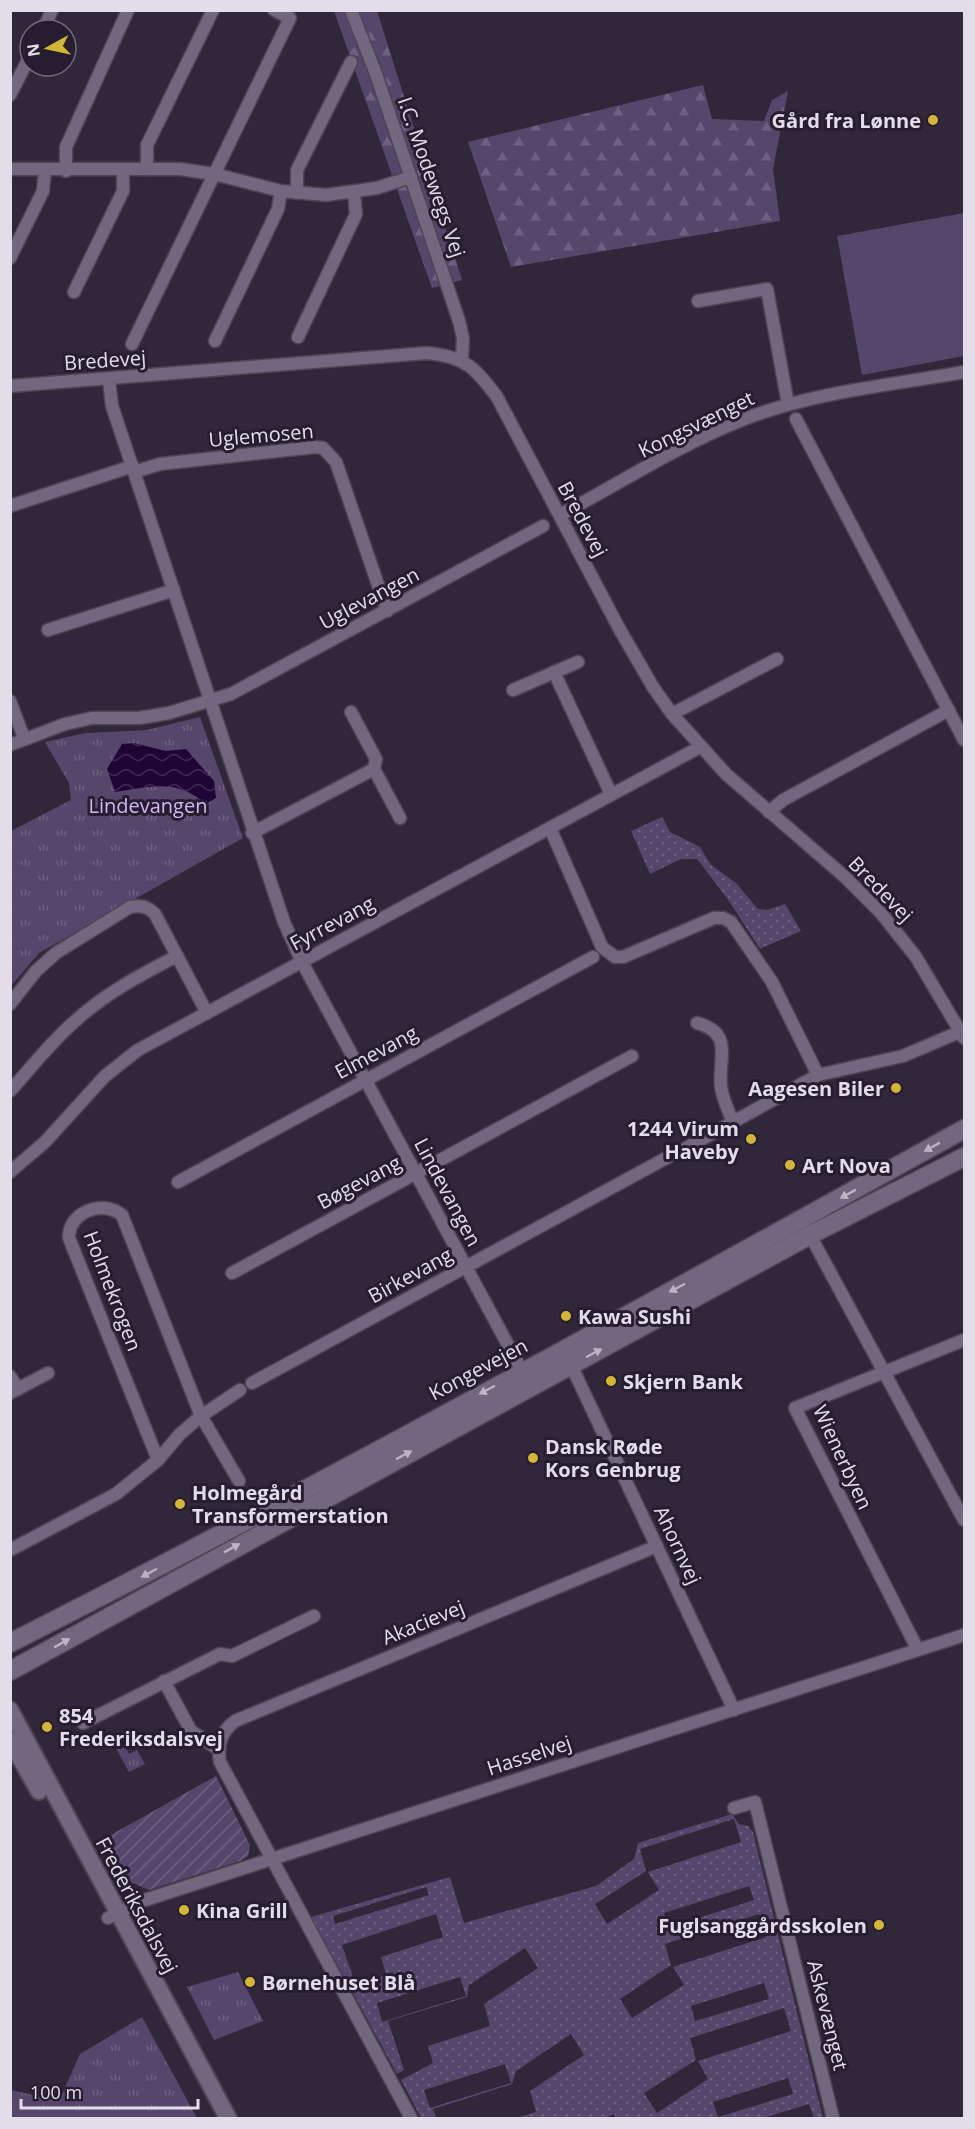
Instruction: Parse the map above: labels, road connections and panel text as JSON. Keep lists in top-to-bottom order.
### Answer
{
  "streets": {
    "main road": ["Kongevejen"],
    "street": [
      "I.C. Modewegs Vej",
      "Bredevej",
      "Kongsvænget",
      "Uglemosen",
      "Uglevangen",
      "Fyrrevang",
      "Elmevang",
      "Bøgevang",
      "Lindevangen",
      "Birkevang",
      "Holmekrogen",
      "Wienerbyen",
      "Ahornvej",
      "Akacievej",
      "Hasselvej",
      "Frederiksdalsvej",
      "Askevænget"
    ]
  },
  "crossings": [
    ["I.C. Modewegs Vej", "Bredevej"],
    ["Bredevej", "Kongsvænget"],
    ["Bredevej", "Fyrrevang"],
    ["Bredevej", "Lindevangen"],
    ["Bredevej", "Birkevang"],
    ["Uglemosen", "Uglevangen"],
    ["Uglemosen", "Lindevangen"],
    ["Uglevangen", "Lindevangen"],
    ["Fyrrevang", "Lindevangen"],
    ["Elmevang", "Lindevangen"],
    ["Bøgevang", "Lindevangen"],
    ["Lindevangen", "Birkevang"],
    ["Lindevangen", "Kongevejen"],
    ["Kongevejen", "Ahornvej"],
    ["Wienerbyen", "Hasselvej"],
    ["Ahornvej", "Akacievej"],
    ["Ahornvej", "Hasselvej"],
    ["Hasselvej", "Frederiksdalsvej"]
  ],
  "parks": ["Lindevangen"],
  "places": [
    "Gård fra Lønne",
    "Aagesen Biler",
    "1244 Virum Haveby",
    "Art Nova",
    "Kawa Sushi",
    "Skjern Bank",
    "Dansk Røde Kors Genbrug",
    "Holmegård Transformerstation",
    "854 Frederiksdalsvej",
    "Kina Grill",
    "Fuglsanggårdsskolen",
    "Børnehuset Blå"
  ],
  "scale_bar": "100 m",
  "north": "left"
}
